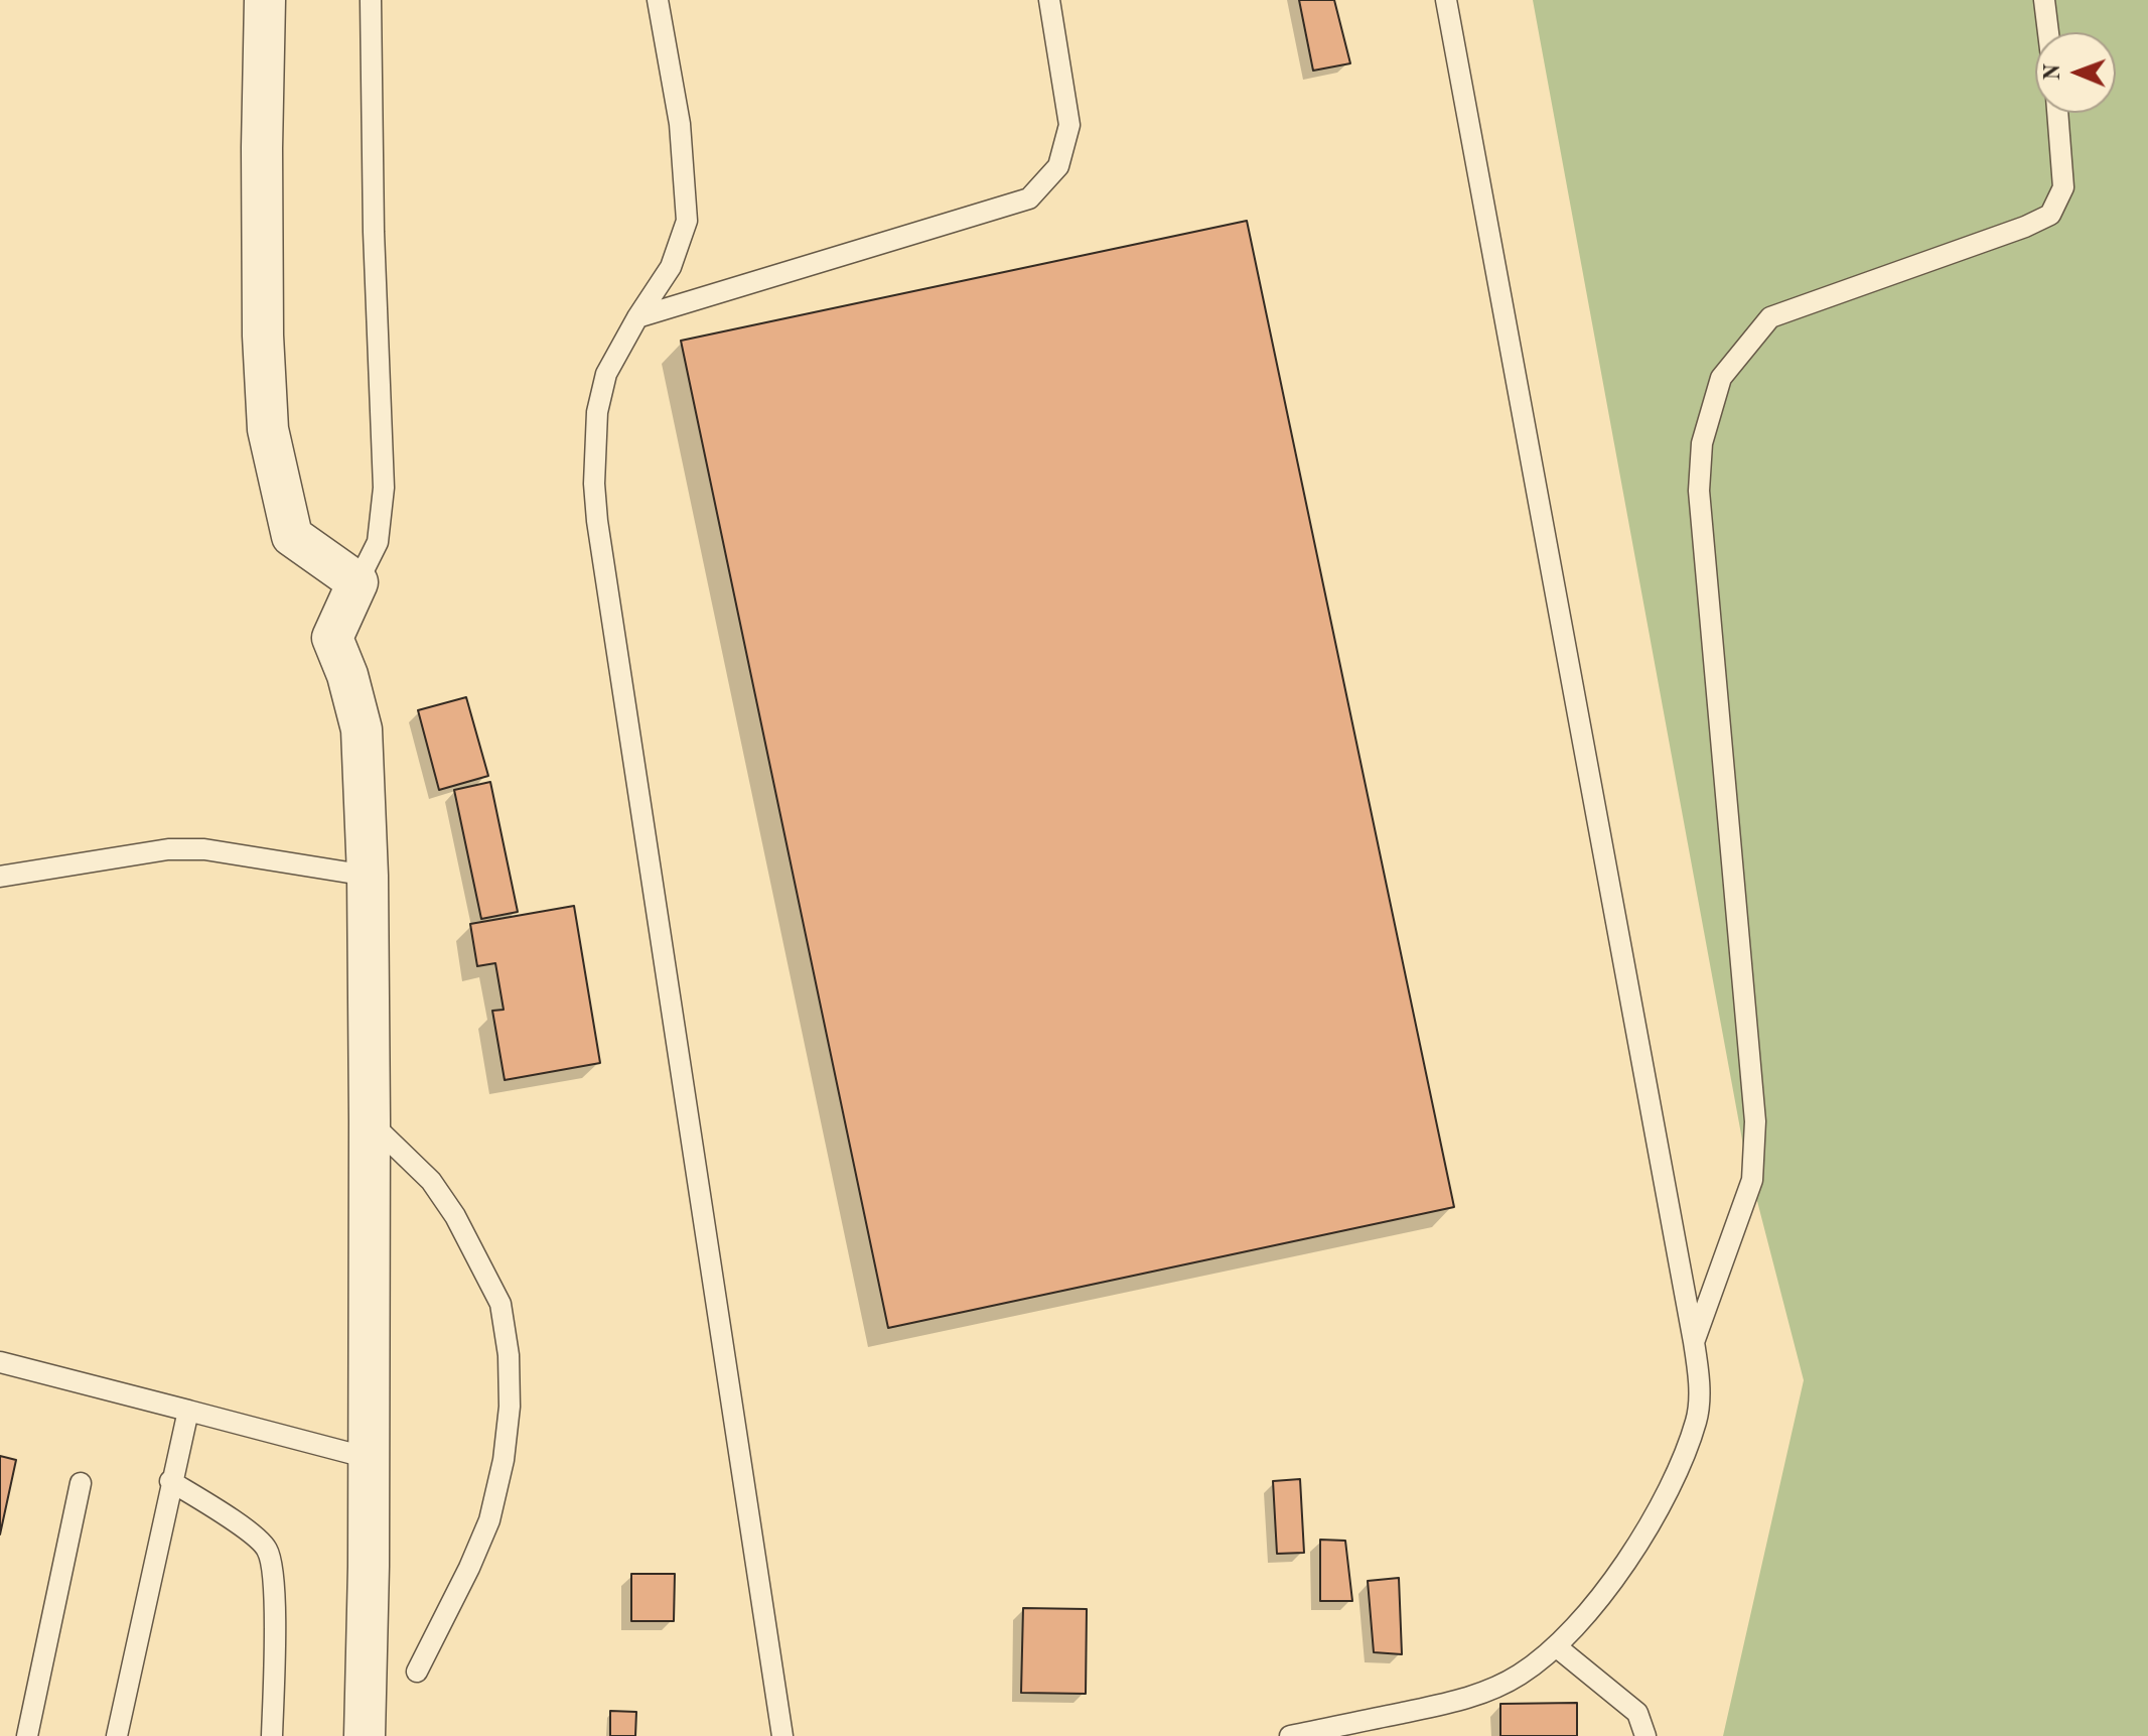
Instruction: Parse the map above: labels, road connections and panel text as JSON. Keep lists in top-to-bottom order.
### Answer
{
  "north": "left"
}
